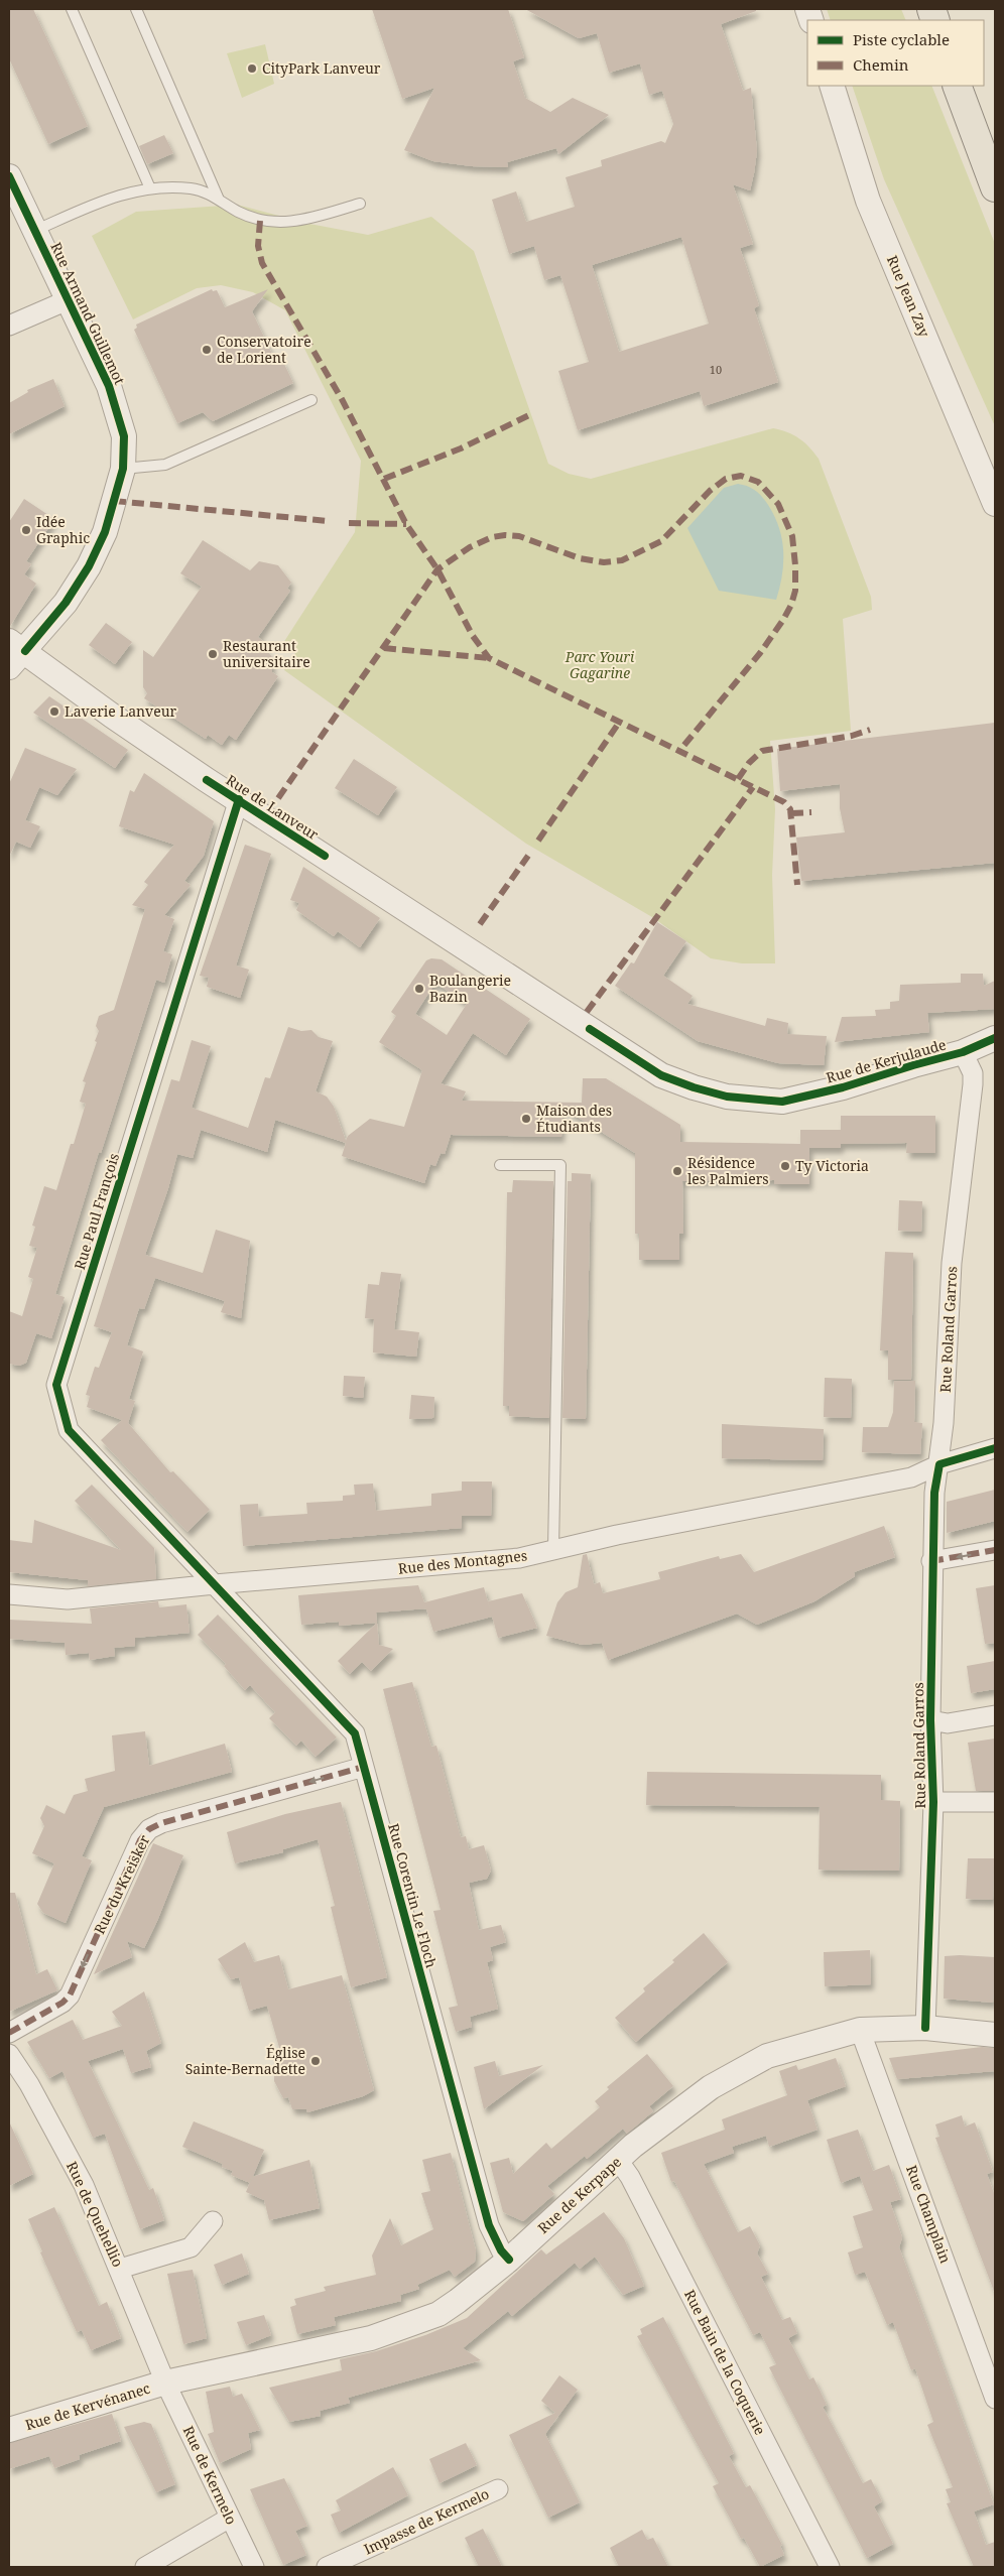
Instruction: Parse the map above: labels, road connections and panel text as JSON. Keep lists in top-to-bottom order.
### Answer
{
  "streets": {
    "street": [
      "Rue Jean Zay",
      "Rue Armand Guillemot",
      "Rue de Lanveur",
      "Rue de Kerjulaude",
      "Rue Paul François",
      "Rue Roland Garros",
      "Rue des Montagnes",
      "Rue du Kreisker",
      "Rue Corentin Le Floch",
      "Rue de Kerpape",
      "Rue de Quehellio",
      "Rue Champlain",
      "Rue Bain de la Coquerie",
      "Rue de Kervénanec",
      "Rue de Kermelo",
      "Impasse de Kermelo"
    ]
  },
  "crossings": [
    ["Rue Armand Guillemot", "Rue de Lanveur"],
    ["Rue de Lanveur", "Rue de Kerjulaude"],
    ["Rue de Lanveur", "Rue Paul François"],
    ["Rue de Kerjulaude", "Rue Roland Garros"],
    ["Rue Paul François", "Rue des Montagnes"],
    ["Rue Paul François", "Rue Corentin Le Floch"],
    ["Rue Roland Garros", "Rue des Montagnes"],
    ["Rue Roland Garros", "Rue de Kerpape"],
    ["Rue des Montagnes", "Rue Corentin Le Floch"],
    ["Rue du Kreisker", "Rue Corentin Le Floch"],
    ["Rue Corentin Le Floch", "Rue de Kerpape"],
    ["Rue de Kerpape", "Rue de Quehellio"],
    ["Rue de Kerpape", "Rue Champlain"],
    ["Rue de Kerpape", "Rue Bain de la Coquerie"],
    ["Rue de Kerpape", "Rue de Kervénanec"],
    ["Rue de Kerpape", "Rue de Kermelo"],
    ["Rue de Quehellio", "Rue de Kervénanec"],
    ["Rue de Quehellio", "Rue de Kermelo"],
    ["Rue de Kervénanec", "Rue de Kermelo"]
  ],
  "one_way": ["Rue du Kreisker"],
  "parks": ["Parc Youri Gagarine"],
  "places": [
    "CityPark Lanveur",
    "Conservatoire de Lorient",
    "Idée Graphic",
    "Restaurant universitaire",
    "Laverie Lanveur",
    "Boulangerie Bazin",
    "Maison des Étudiants",
    "Ty Victoria",
    "Résidence les Palmiers",
    "Église Sainte-Bernadette"
  ],
  "house_numbers": ["10"],
  "legend": ["Piste cyclable", "Chemin"]
}
